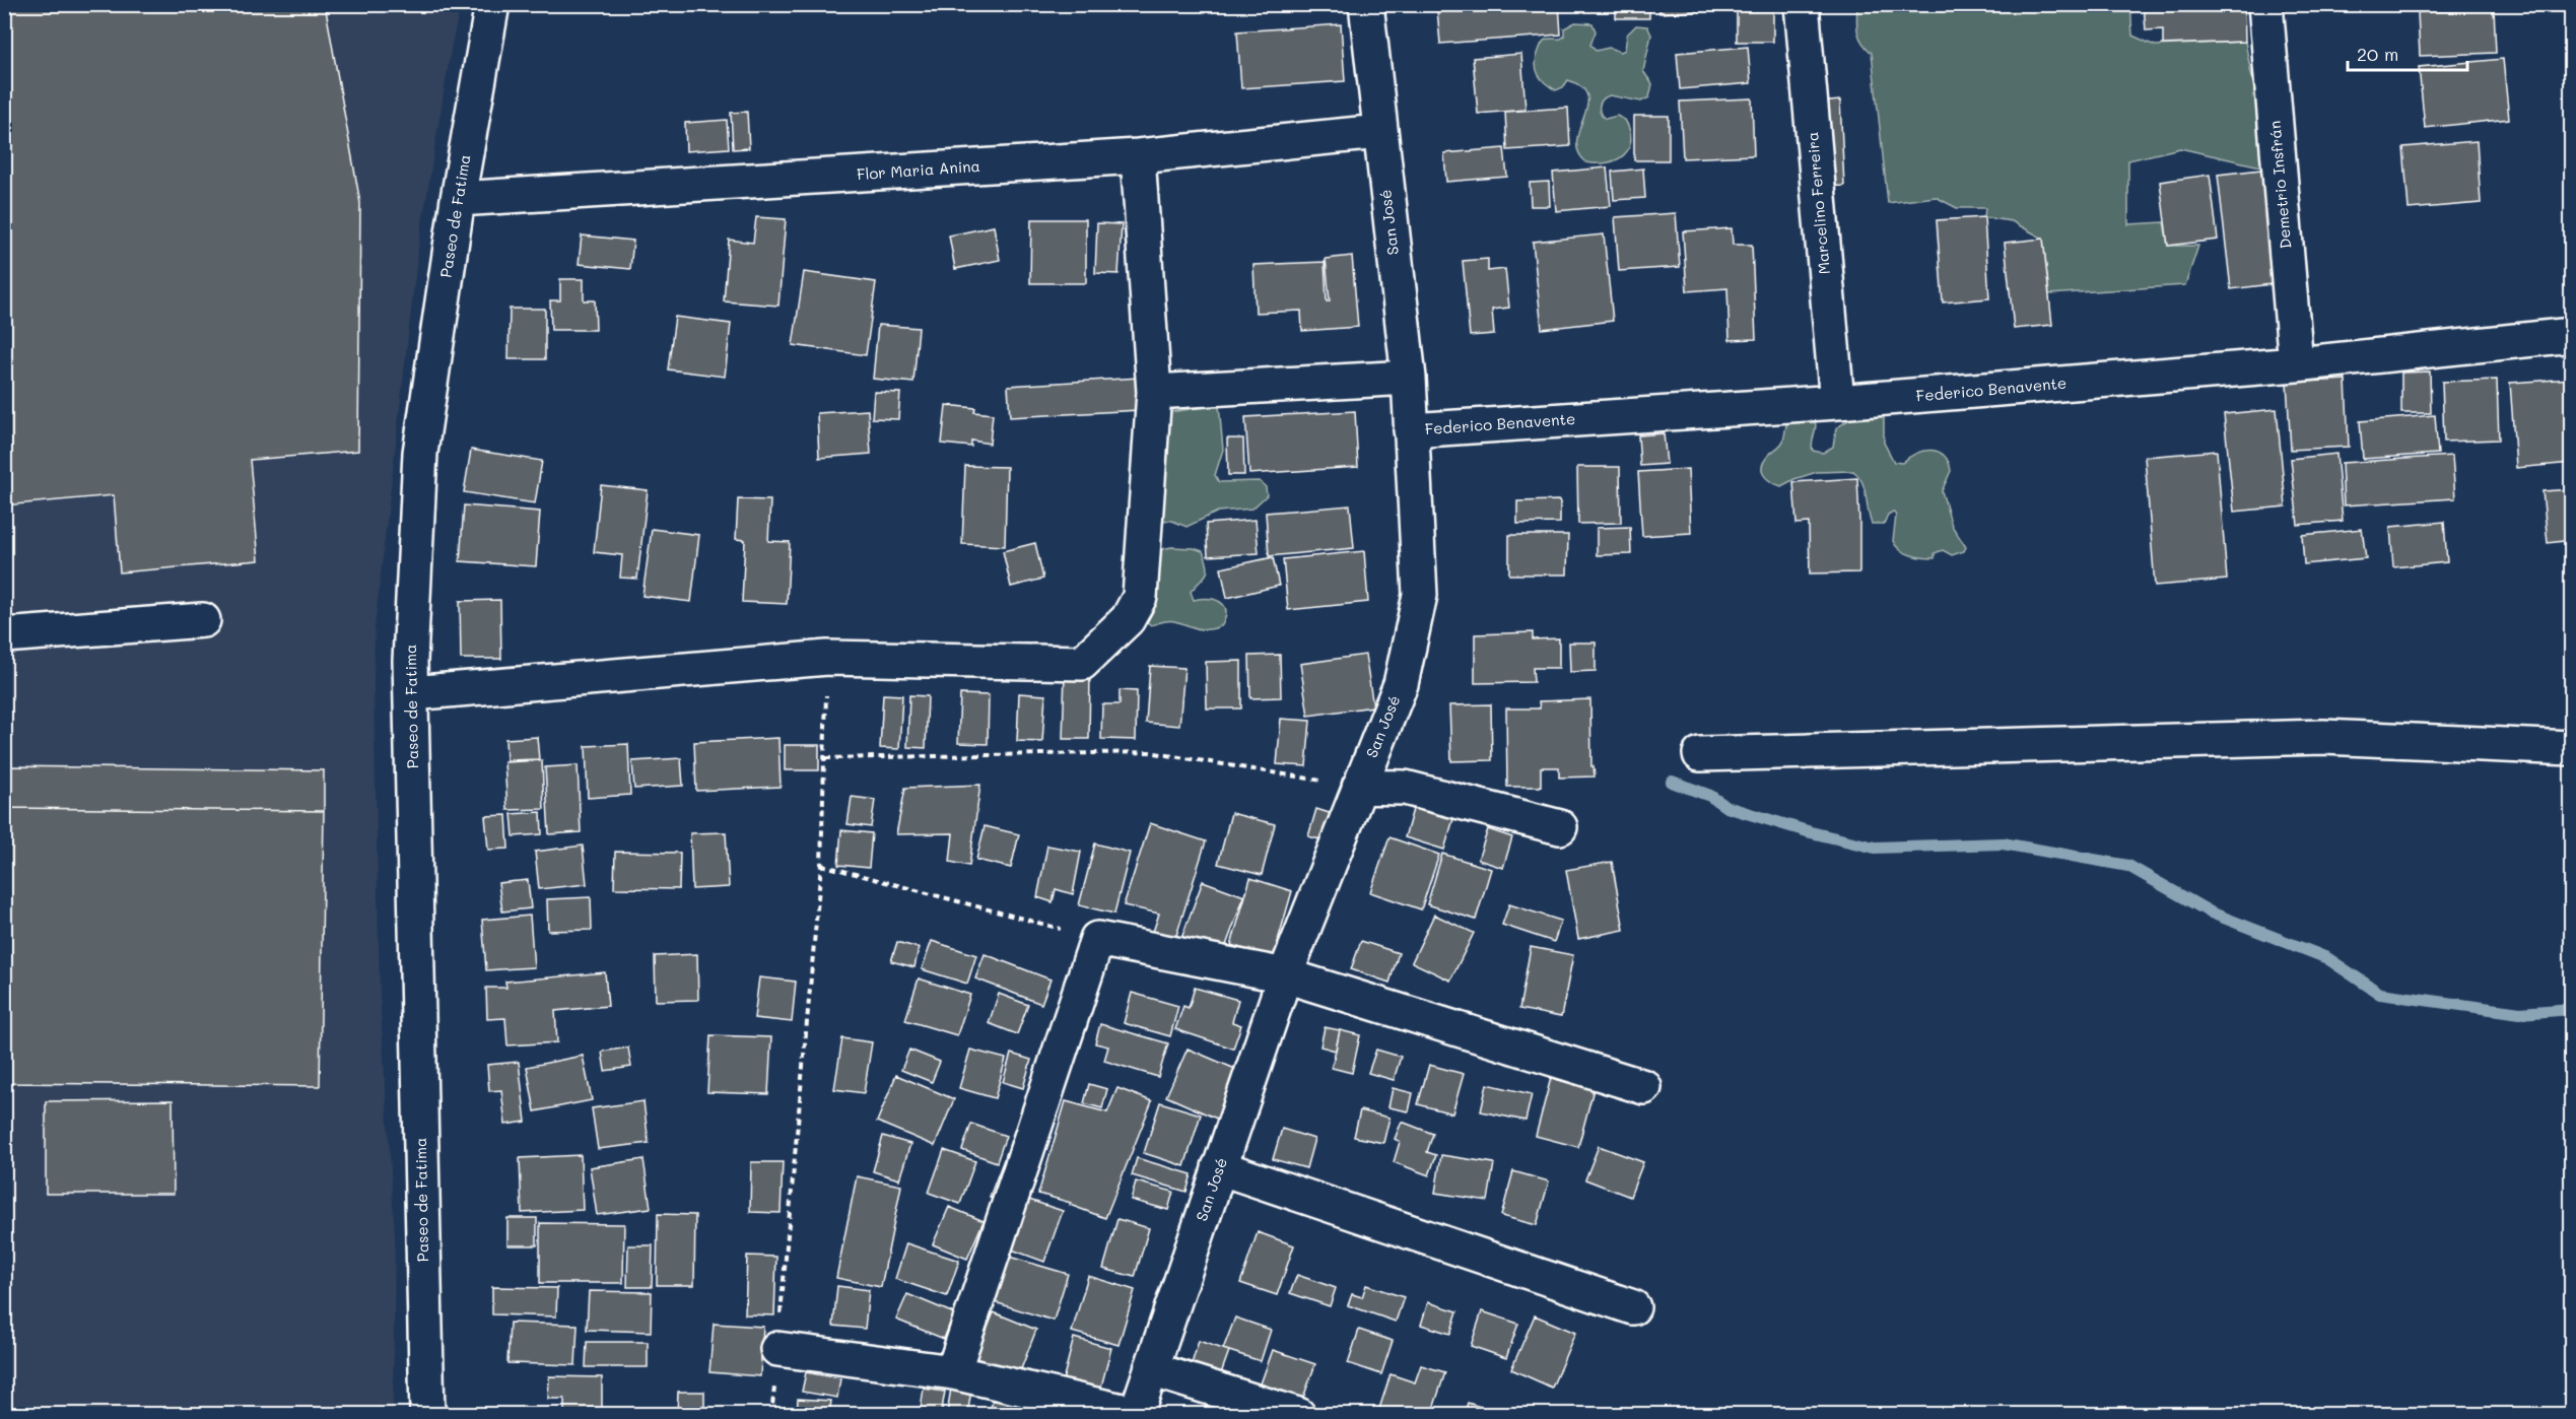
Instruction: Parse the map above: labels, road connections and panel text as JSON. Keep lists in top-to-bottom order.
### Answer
{
  "streets": {
    "street": [
      "Flor Maria Anina",
      "Demetrio Insfrán",
      "Marcelino Ferreira",
      "Paseo de Fatima",
      "San José",
      "Federico Benavente"
    ]
  },
  "crossings": [
    ["Flor Maria Anina", "Paseo de Fatima"],
    ["Flor Maria Anina", "San José"],
    ["Demetrio Insfrán", "Federico Benavente"],
    ["Marcelino Ferreira", "Federico Benavente"],
    ["San José", "Federico Benavente"]
  ],
  "scale_bar": "20 m"
}
